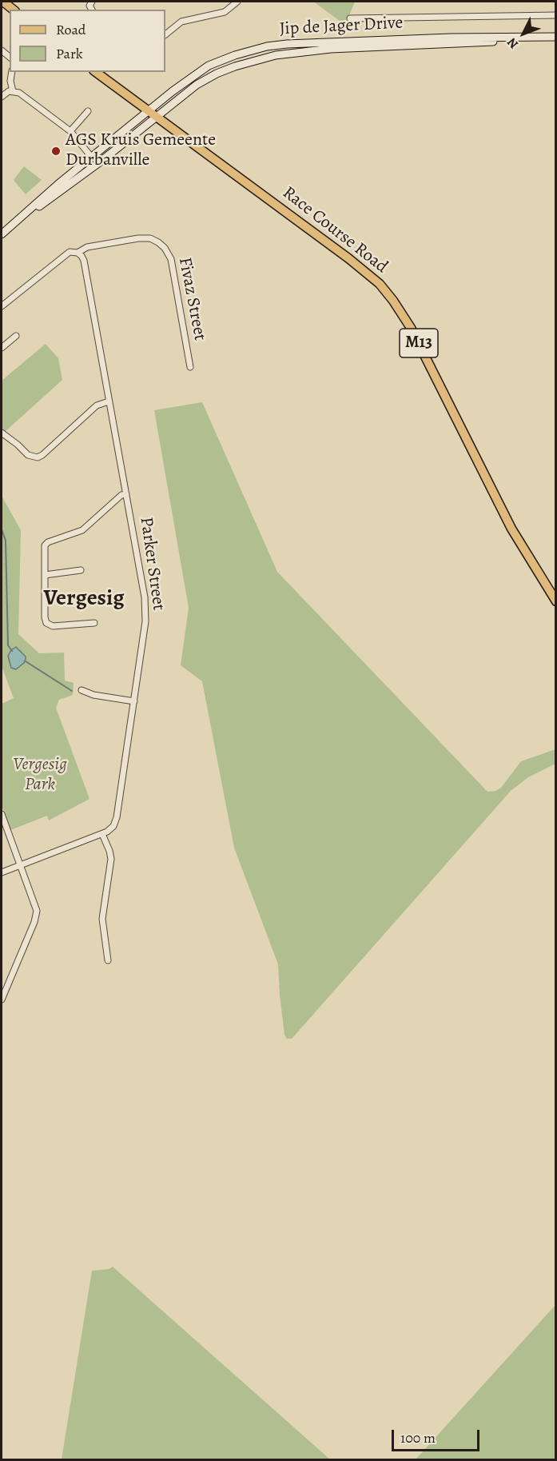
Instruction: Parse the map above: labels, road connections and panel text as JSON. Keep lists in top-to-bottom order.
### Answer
{
  "streets": {
    "main road": ["Jip de Jager Drive", "Race Course Road", "M13"],
    "street": ["Fivaz Street", "Parker Street"]
  },
  "crossings": [
    ["Jip de Jager Drive", "Race Course Road"],
    ["Fivaz Street", "Parker Street"]
  ],
  "districts": ["Vergesig"],
  "parks": ["Vergesig Park"],
  "places": ["AGS Kruis Gemeente Durbanville"],
  "legend": ["Road", "Park"],
  "scale_bar": "100 m",
  "north": "bottom left"
}
